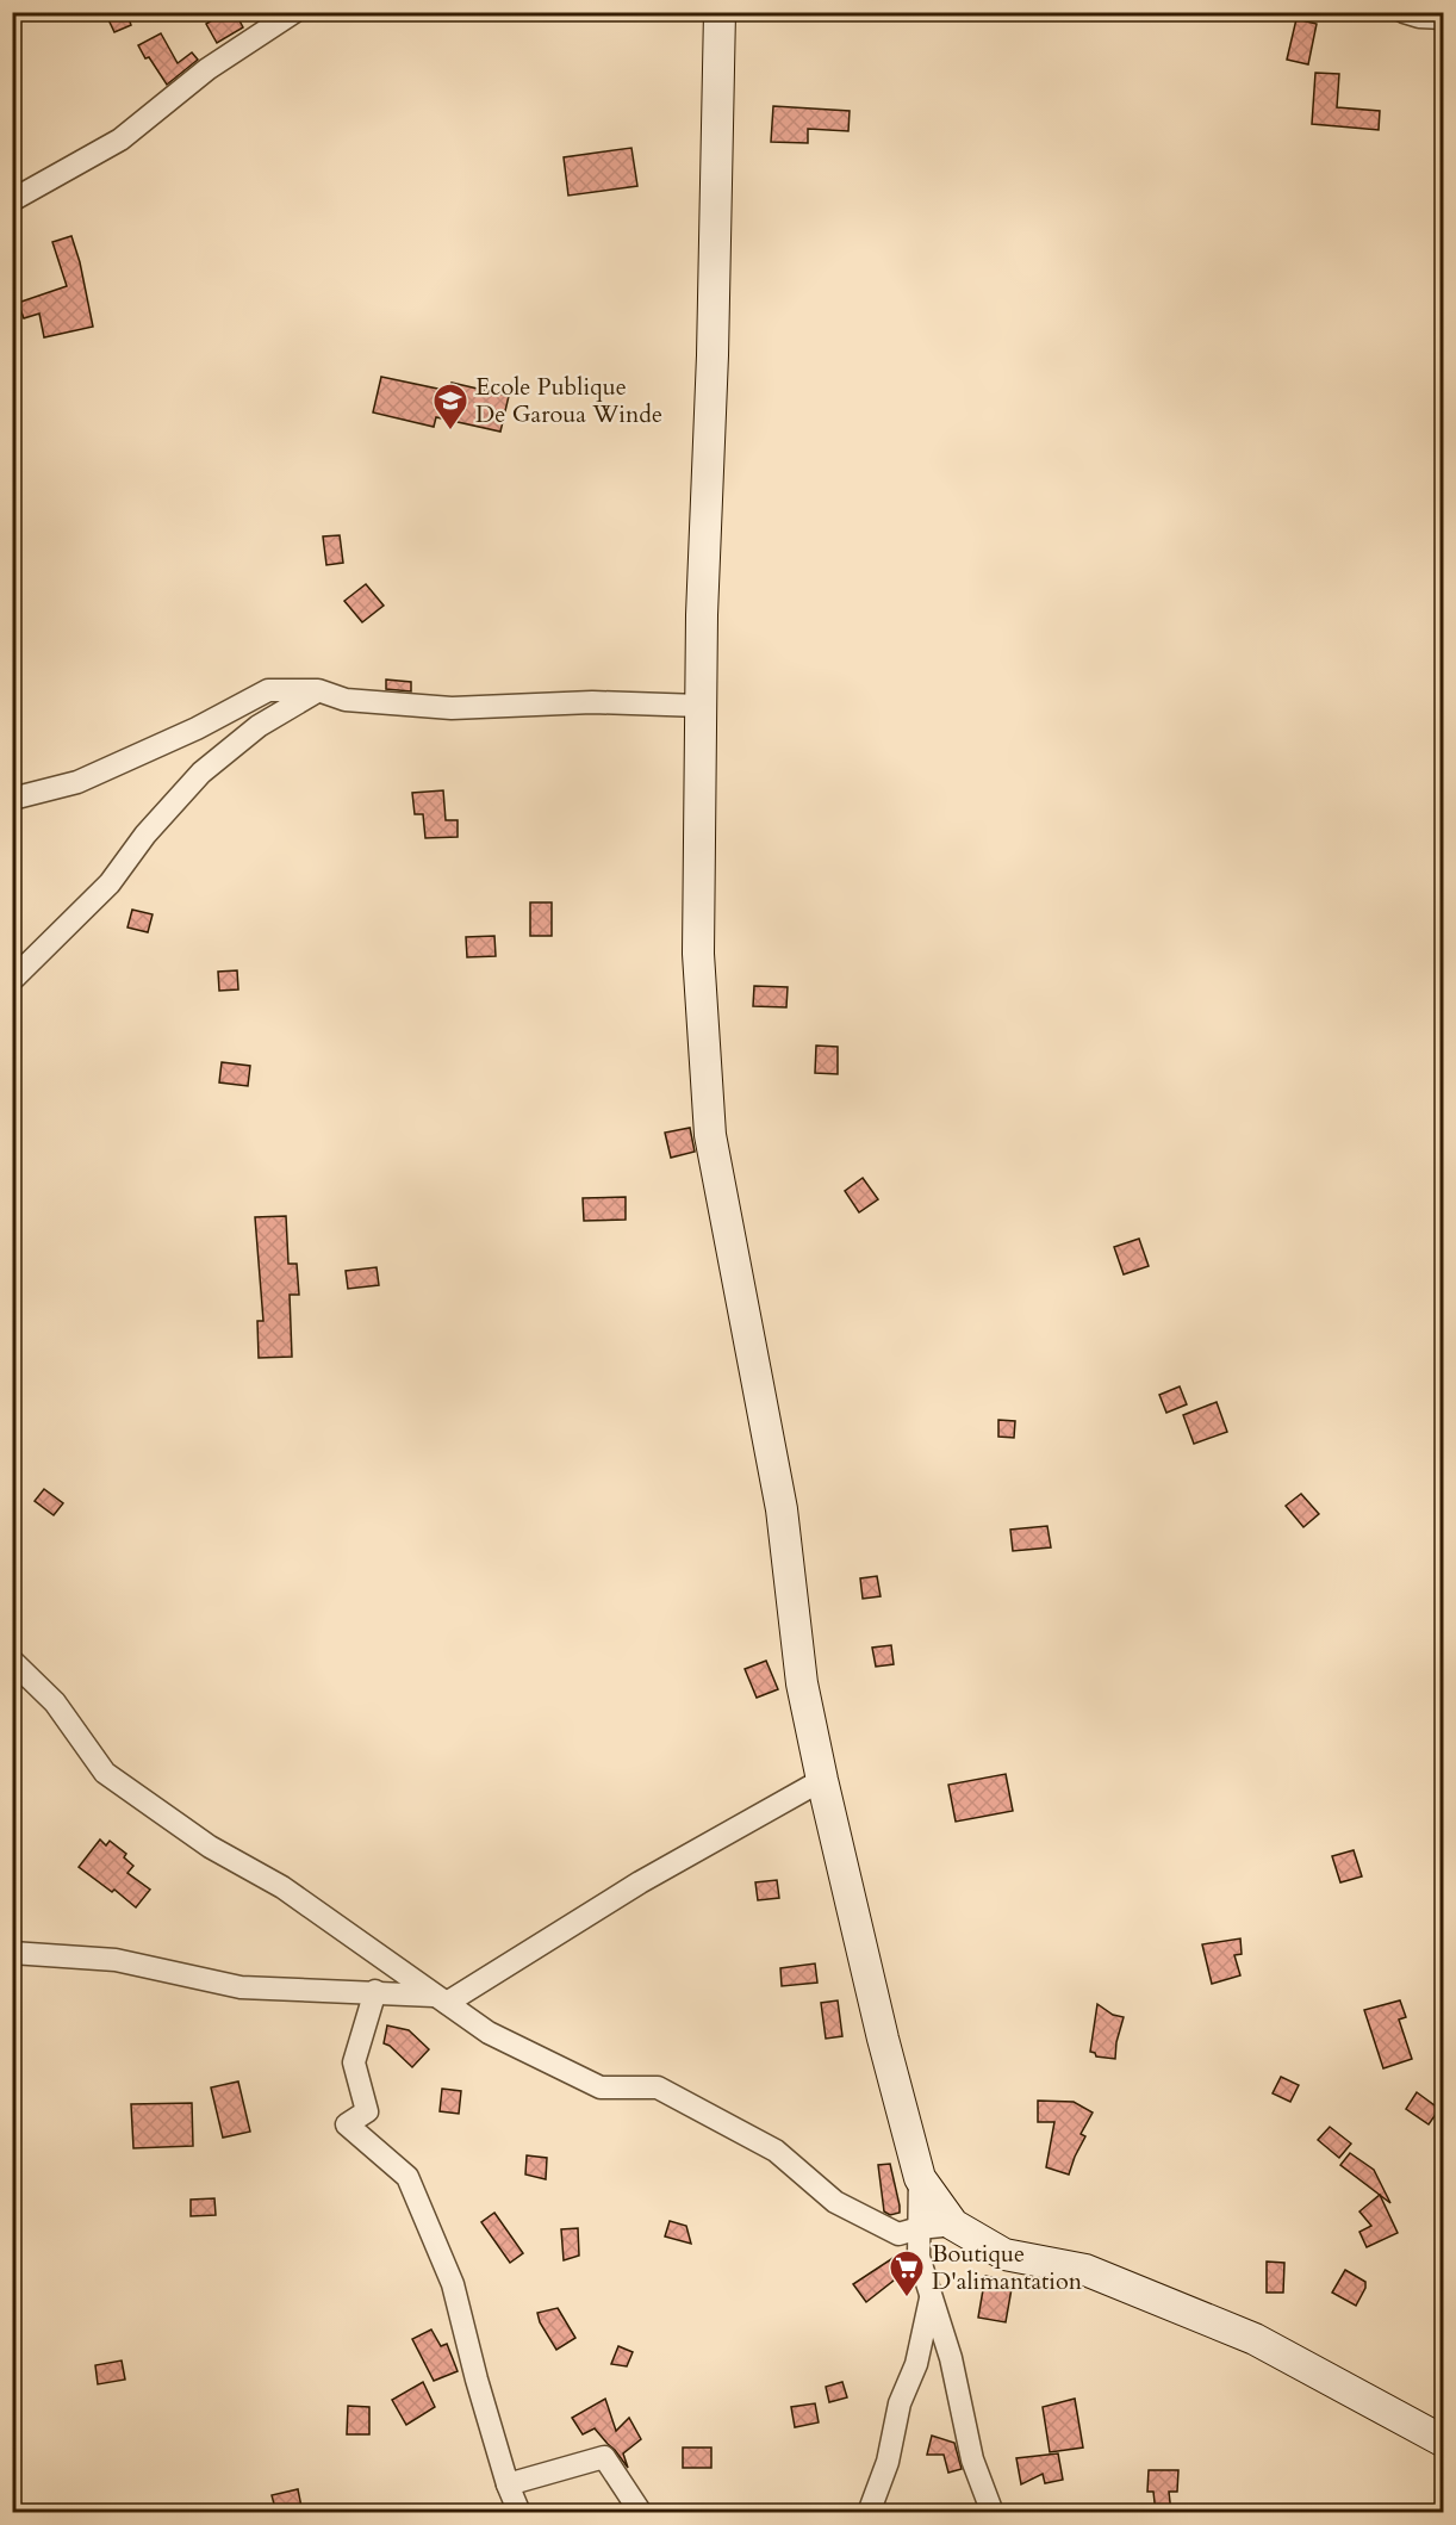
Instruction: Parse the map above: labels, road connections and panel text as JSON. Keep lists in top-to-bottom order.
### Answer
{
  "places": {
    "school or university": ["Ecole Publique De Garoua Winde"],
    "supermarket": ["Boutique D'alimantation"]
  }
}
